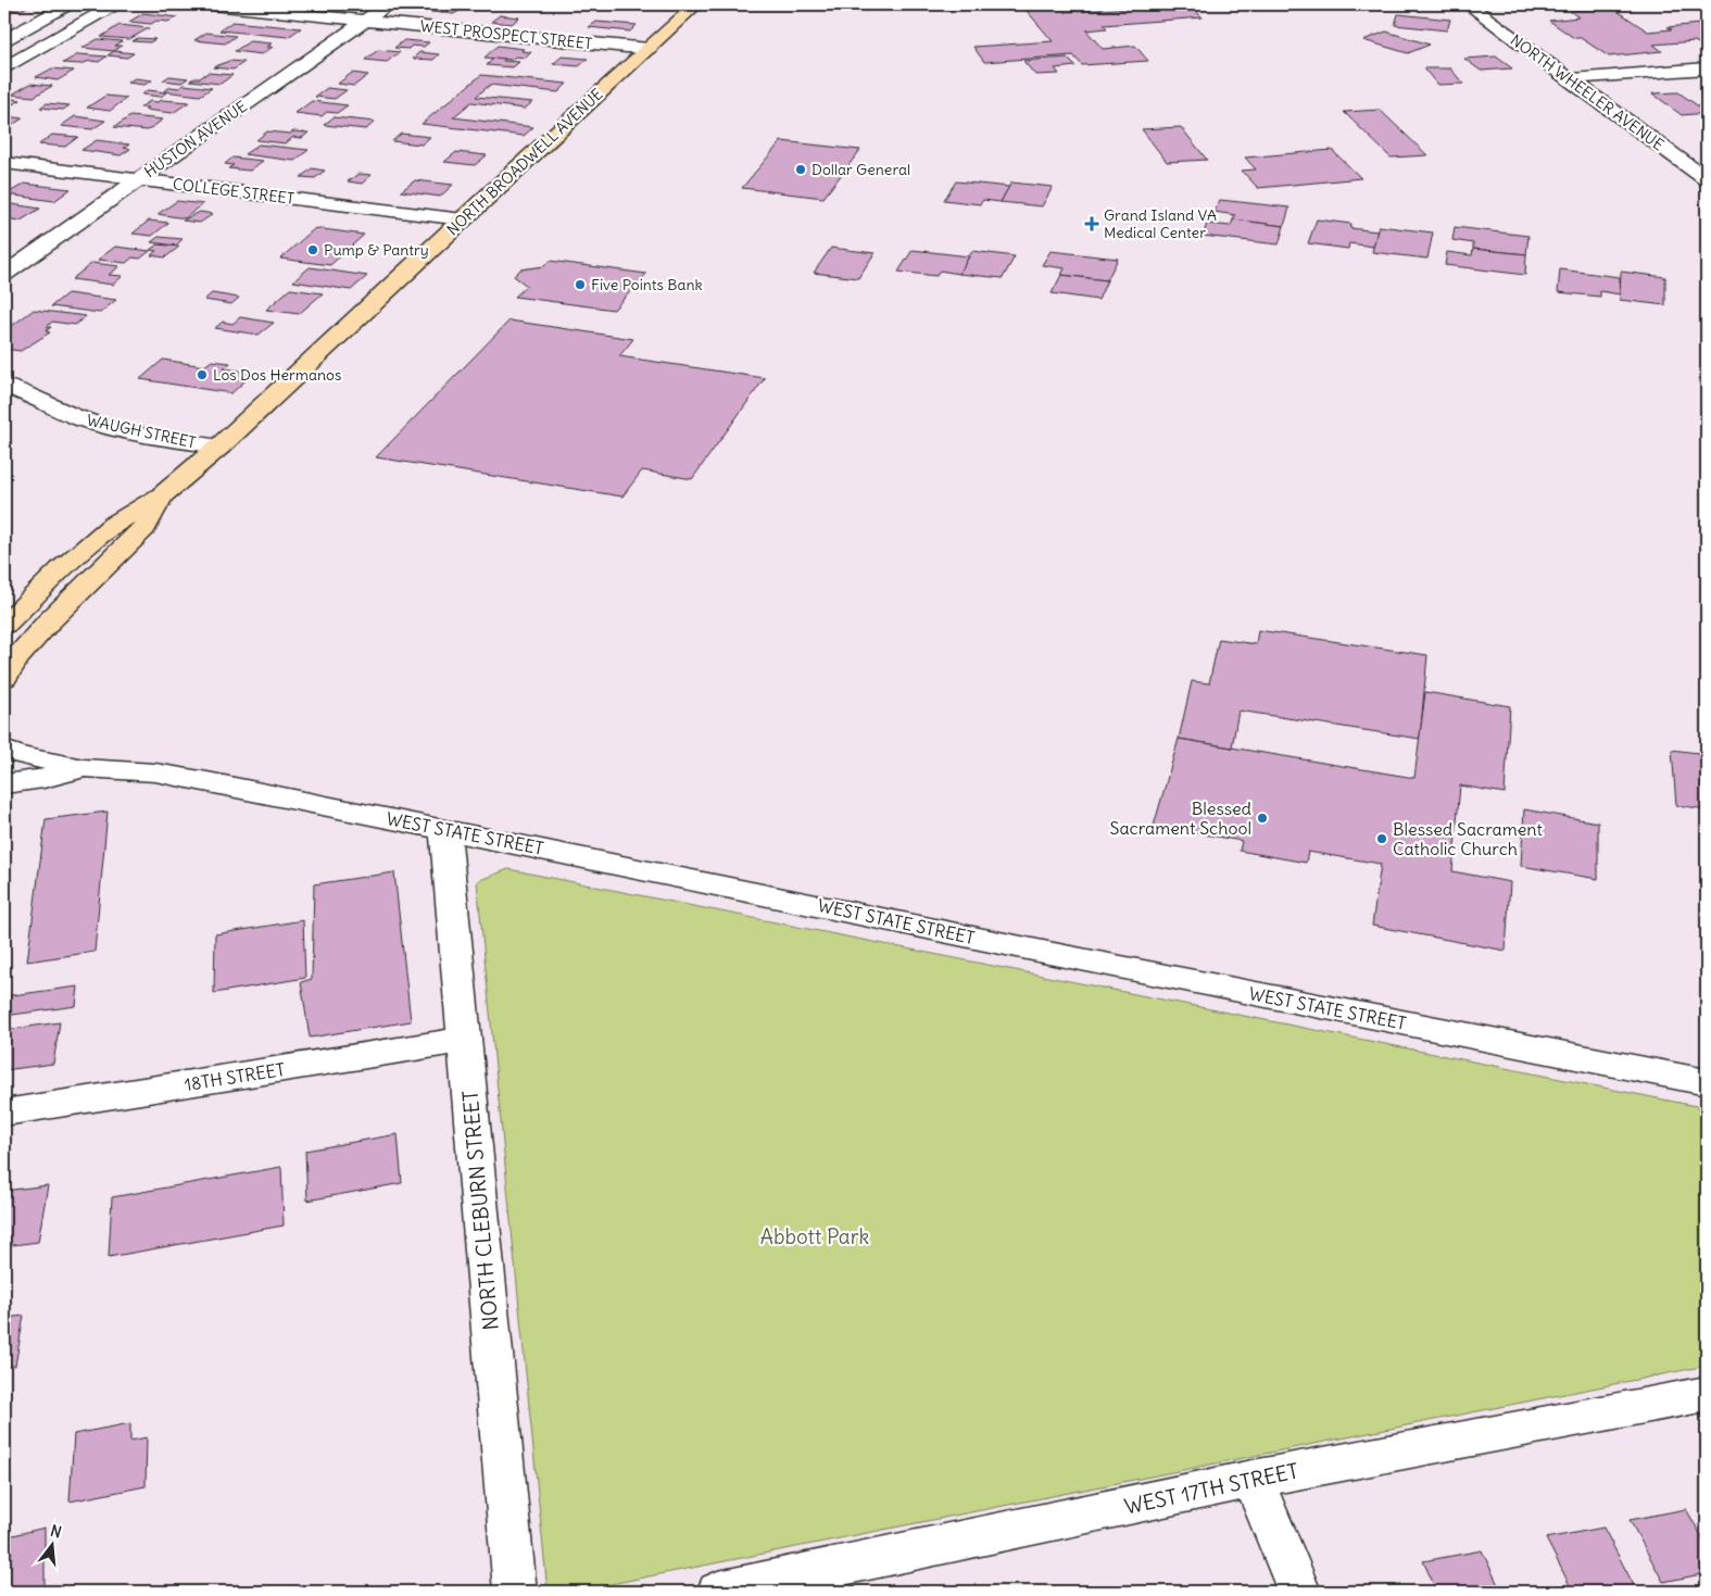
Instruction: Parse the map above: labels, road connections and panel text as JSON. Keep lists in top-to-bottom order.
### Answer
{
  "streets": {
    "main road": ["NORTH BROADWELL AVENUE"],
    "street": [
      "WEST PROSPECT STREET",
      "NORTH WHEELER AVENUE",
      "HUSTON AVENUE",
      "COLLEGE STREET",
      "WAUGH STREET",
      "WEST STATE STREET",
      "18TH STREET",
      "NORTH CLEBURN STREET",
      "WEST 17TH STREET"
    ]
  },
  "crossings": [
    ["WEST PROSPECT STREET", "HUSTON AVENUE"],
    ["WEST PROSPECT STREET", "NORTH BROADWELL AVENUE"],
    ["HUSTON AVENUE", "COLLEGE STREET"],
    ["NORTH BROADWELL AVENUE", "COLLEGE STREET"],
    ["NORTH BROADWELL AVENUE", "WAUGH STREET"],
    ["WEST STATE STREET", "NORTH CLEBURN STREET"],
    ["18TH STREET", "NORTH CLEBURN STREET"]
  ],
  "parks": ["Abbott Park"],
  "places": {
    "other": [
      "Dollar General",
      "Pump & Pantry",
      "Five Points Bank",
      "Los Dos Hermanos",
      "Blessed Sacrament School",
      "Blessed Sacrament Catholic Church"
    ],
    "health": ["Grand Island VA Medical Center"]
  },
  "north": "top"
}
